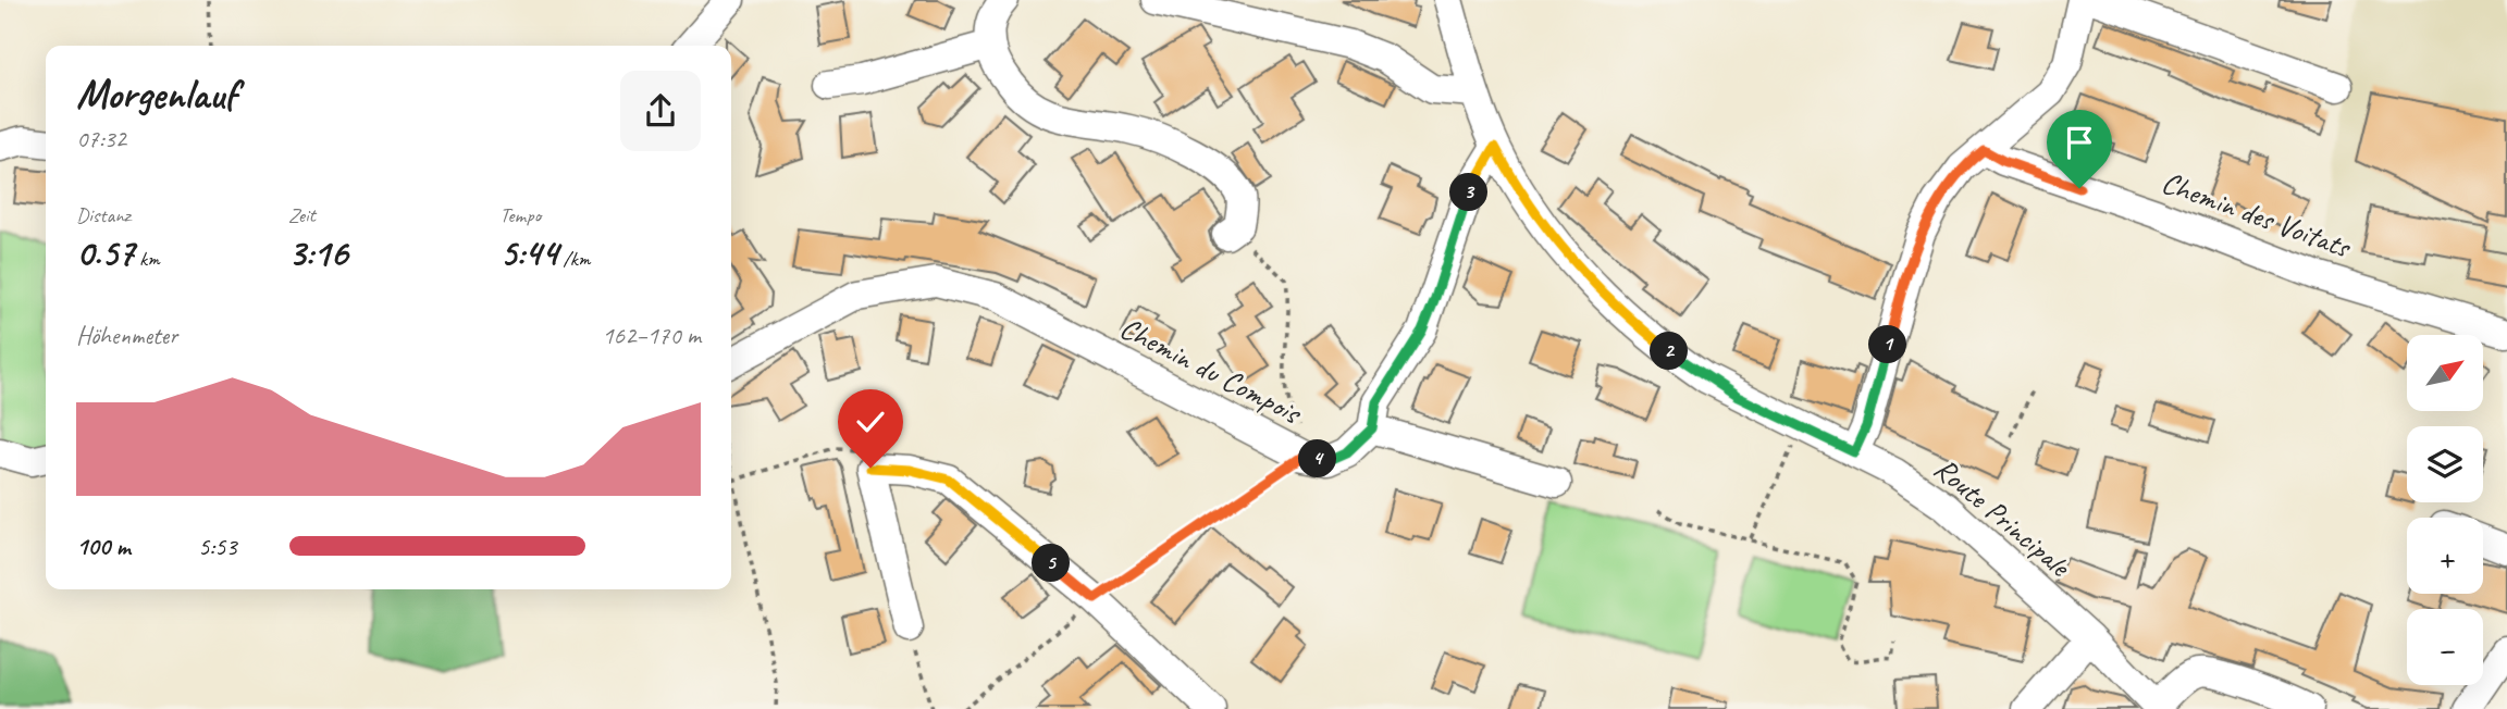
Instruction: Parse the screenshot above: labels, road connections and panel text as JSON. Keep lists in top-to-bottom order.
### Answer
{
  "streets": {
    "street": ["Chemin des Voitats", "Chemin du Compois", "Route Principale"]
  },
  "north": "top right",
  "page": {
    "heading": ["Morgenlauf", "07:32"],
    "pins": [
      "3",
      "1",
      "2",
      "4",
      "5"
    ],
    "stats": [
      ["Distanz", "0.57 km"],
      ["Zeit", "3:16"],
      ["Tempo", "5:44 /km"]
    ],
    "chart": ["Höhenmeter", "162–170 m"],
    "map_buttons": ["+", "−"],
    "list": [
      {
        "name": "100 m",
        "note": "5:53"
      }
    ]
  }
}
